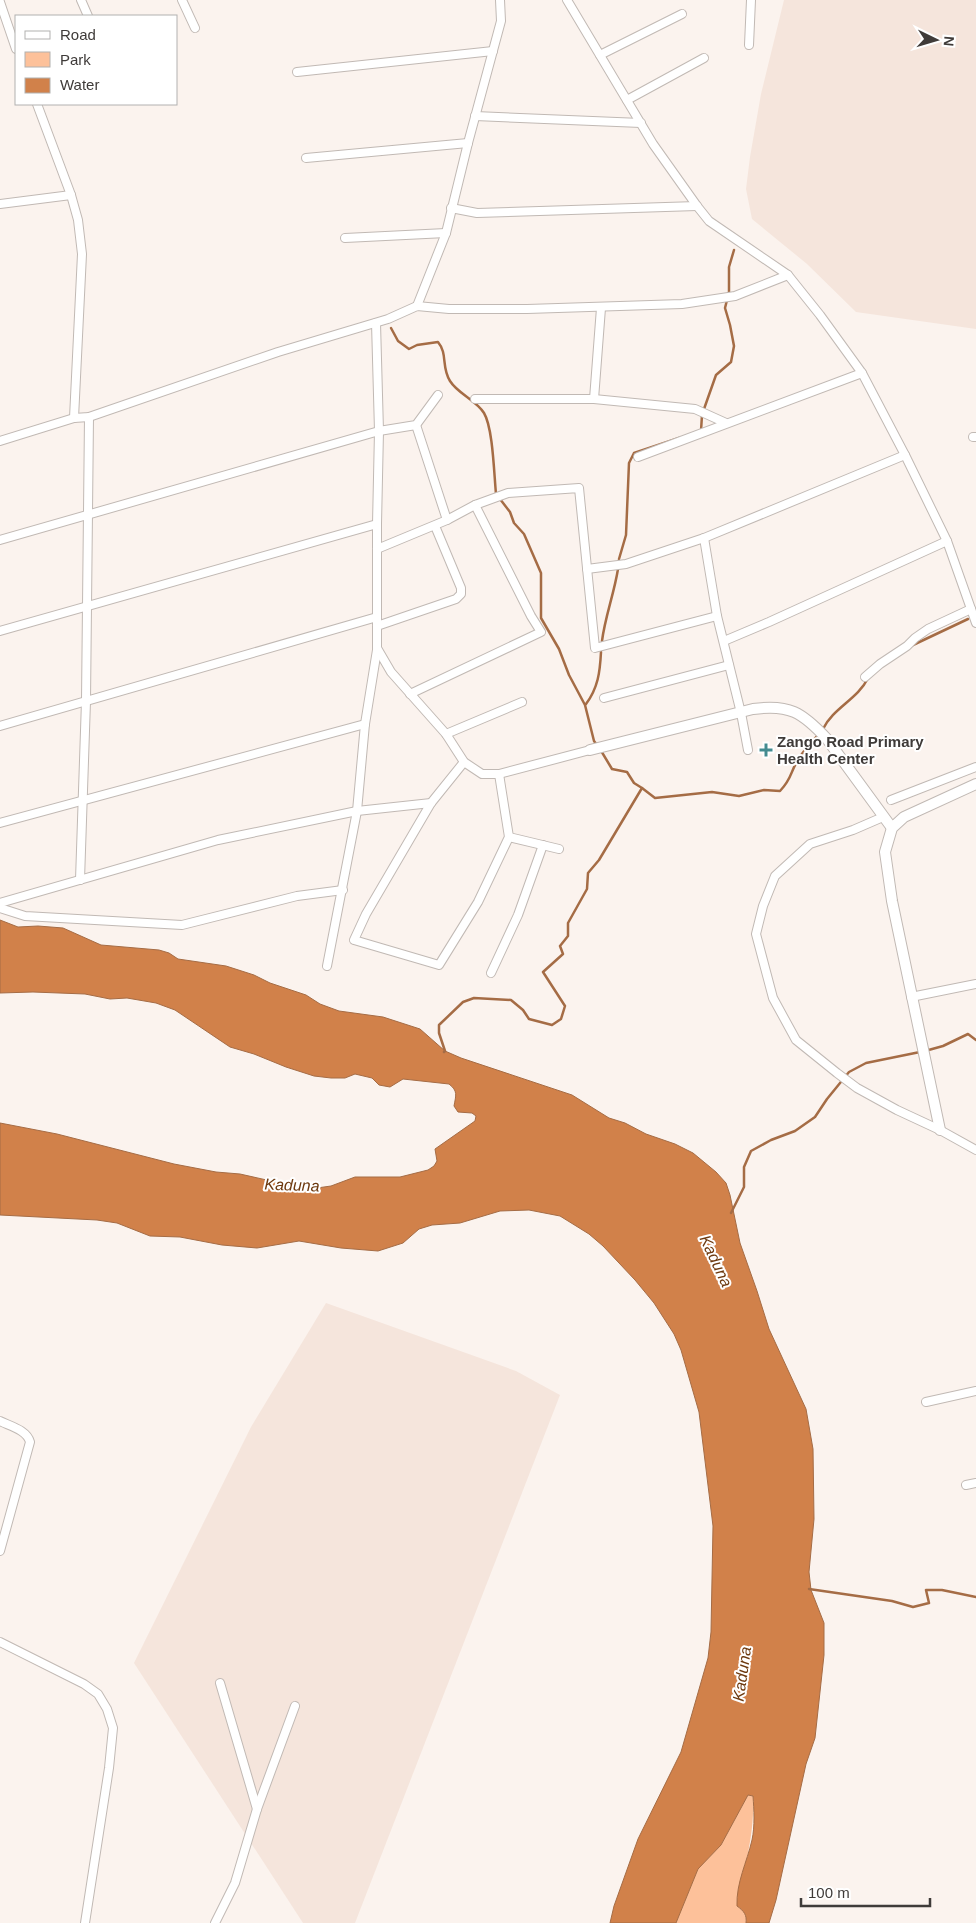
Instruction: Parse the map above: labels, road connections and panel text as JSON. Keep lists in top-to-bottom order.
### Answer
{
  "water": ["Kaduna"],
  "places": {
    "health": ["Zango Road Primary Health Center"]
  },
  "legend": ["Road", "Park", "Water"],
  "scale_bar": "100 m",
  "north": "right"
}
